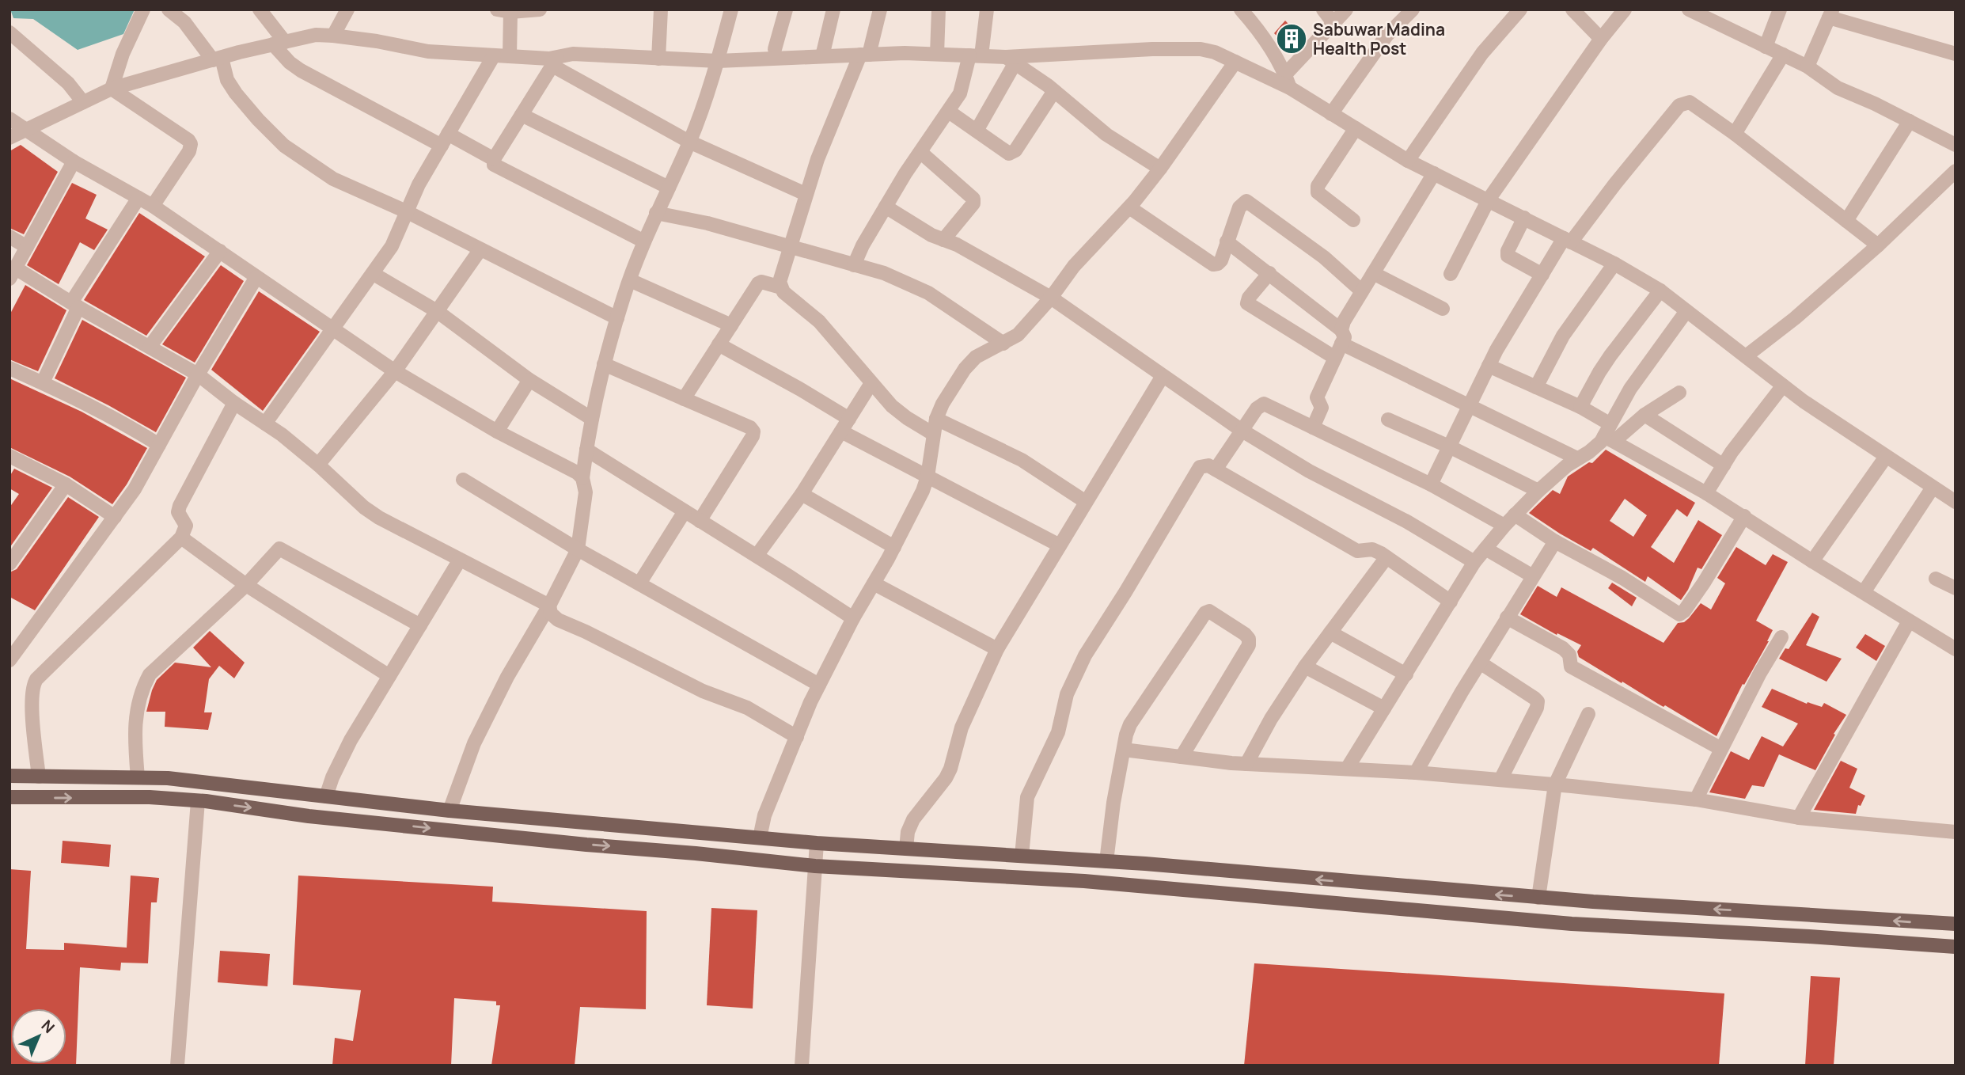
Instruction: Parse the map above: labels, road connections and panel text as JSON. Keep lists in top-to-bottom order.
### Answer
{
  "places": {
    "building": ["Sabuwar Madina Health Post"]
  },
  "north": "top right"
}
